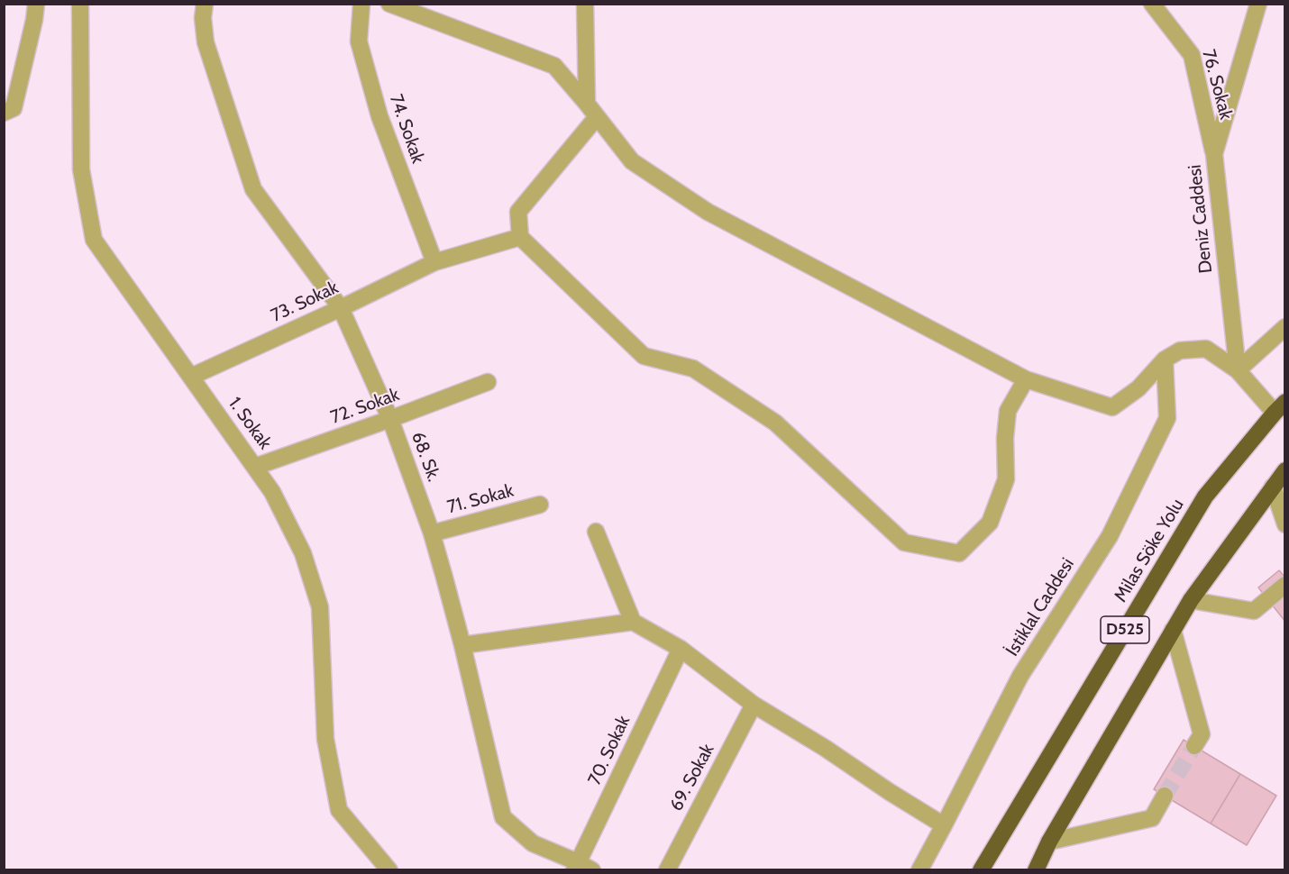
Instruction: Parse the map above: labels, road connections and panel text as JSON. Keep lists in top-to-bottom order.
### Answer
{
  "streets": {
    "highway": ["Milas Söke Yolu", "D525"],
    "street": [
      "76. Sokak",
      "74. Sokak",
      "Deniz Caddesi",
      "73. Sokak",
      "72. Sokak",
      "1. Sokak",
      "68. Sk.",
      "71. Sokak",
      "İstiklal Caddesi",
      "70. Sokak",
      "69. Sokak"
    ]
  },
  "crossings": [
    ["76. Sokak", "Deniz Caddesi"],
    ["74. Sokak", "73. Sokak"],
    ["73. Sokak", "1. Sokak"],
    ["73. Sokak", "68. Sk."],
    ["72. Sokak", "1. Sokak"],
    ["72. Sokak", "68. Sk."],
    ["68. Sk.", "71. Sokak"],
    ["68. Sk.", "70. Sokak"]
  ]
}
